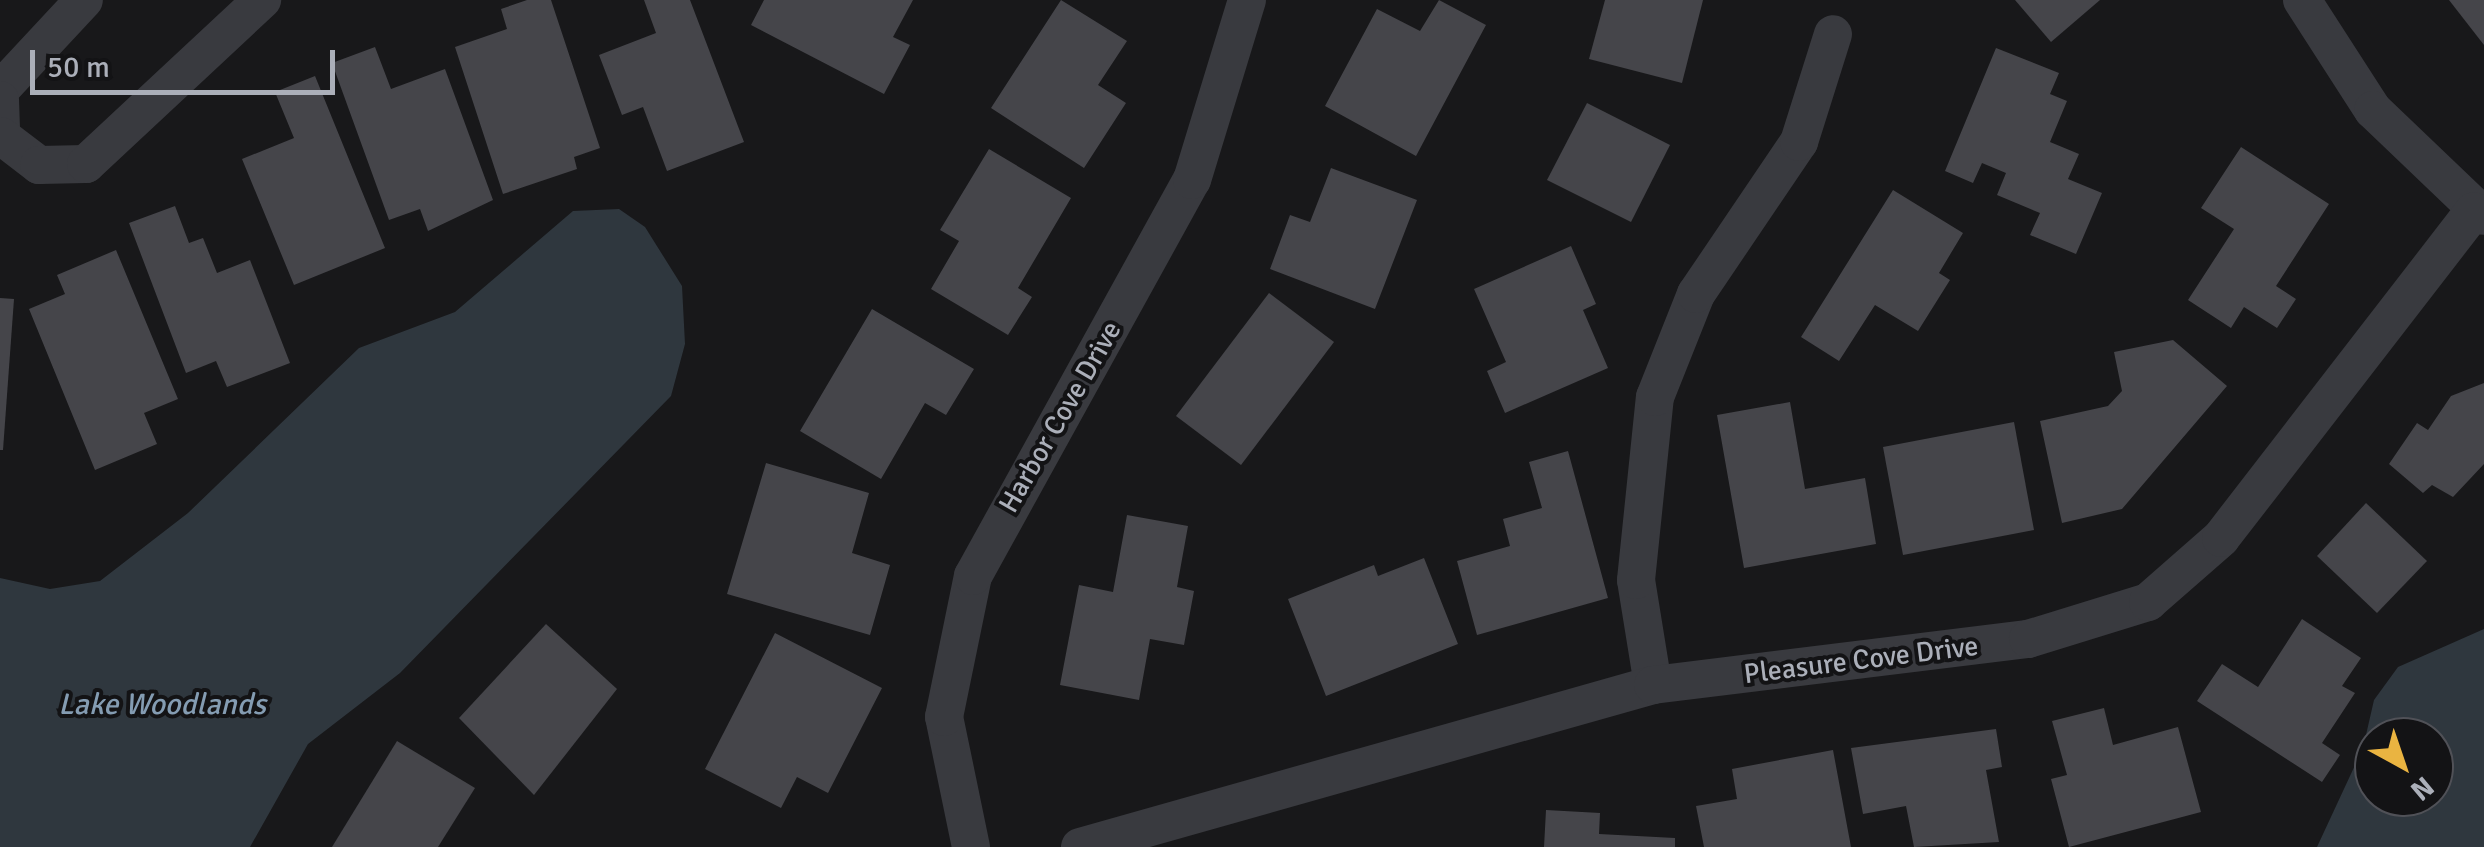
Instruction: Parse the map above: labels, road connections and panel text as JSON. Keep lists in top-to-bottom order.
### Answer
{
  "streets": {
    "street": ["Harbor Cove Drive", "Pleasure Cove Drive"]
  },
  "water": ["Lake Woodlands"],
  "scale_bar": "50 m",
  "north": "bottom right"
}
